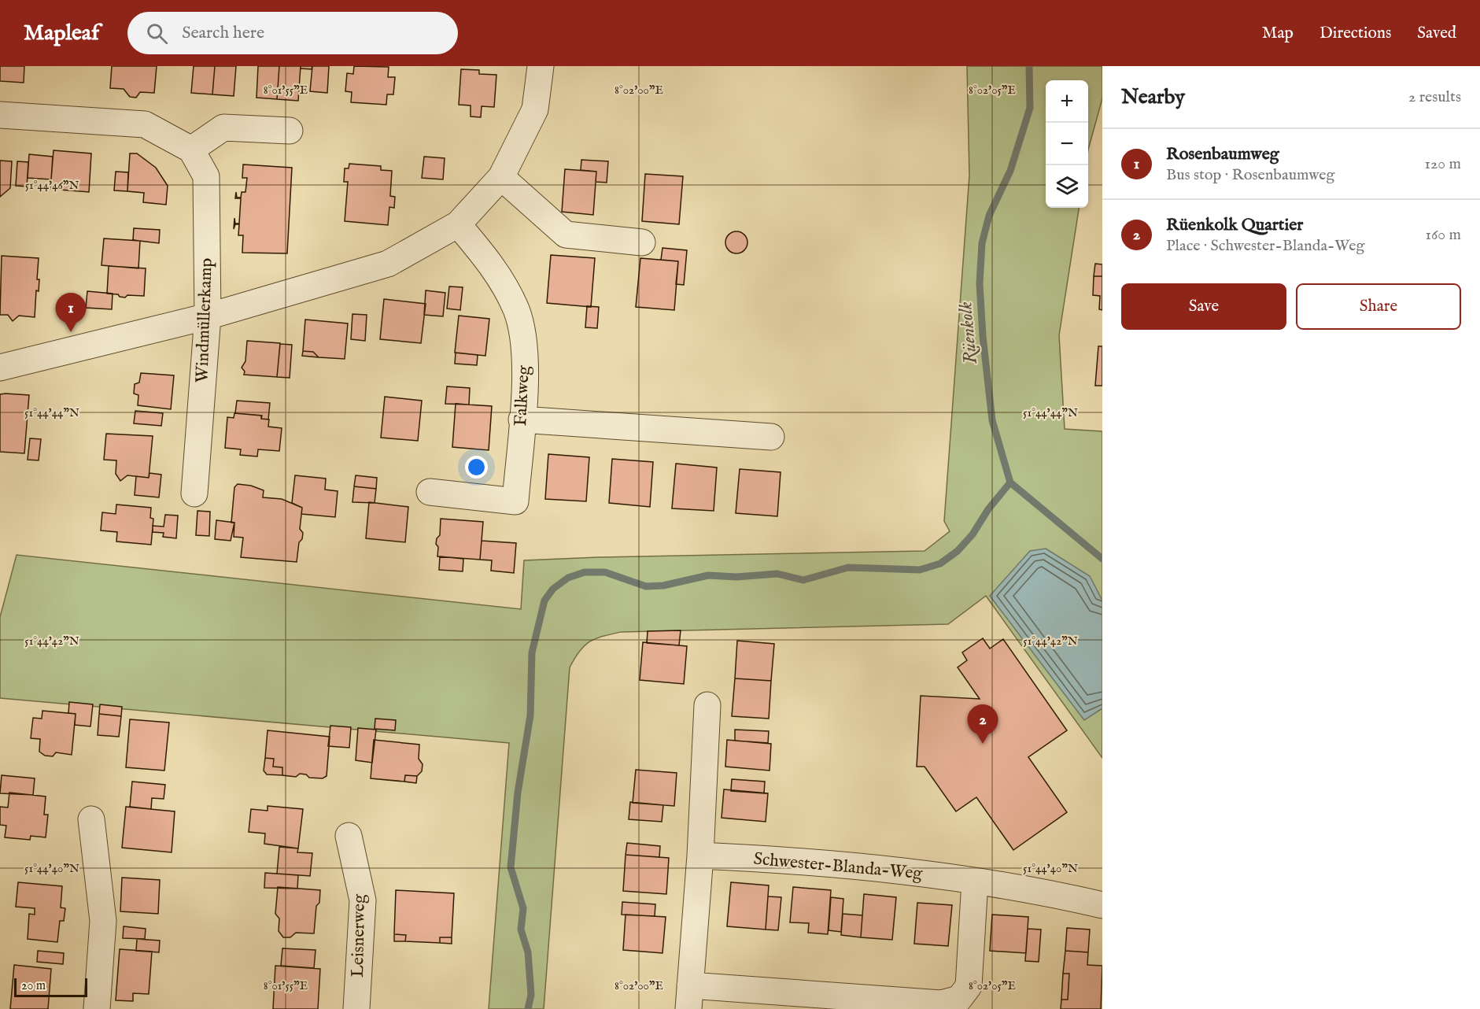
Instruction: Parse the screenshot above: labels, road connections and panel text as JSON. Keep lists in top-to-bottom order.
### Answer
{
  "streets": {
    "street": [
      "Windmüllerkamp",
      "Falkweg",
      "Schwester-Blanda-Weg",
      "Leisnerweg"
    ]
  },
  "water": ["Rüenkolk"],
  "scale_bar": "20 m",
  "page": {
    "header": "Mapleaf",
    "search": "Search here",
    "nav": ["Map", "Directions", "Saved"],
    "heading": ["Nearby", "2 results"],
    "map_buttons": ["+", "−"],
    "list": [
      {
        "mark": "1",
        "name": "Rosenbaumweg",
        "note": "Bus stop · Rosenbaumweg",
        "value": "120 m"
      },
      {
        "mark": "2",
        "name": "Rüenkolk Quartier",
        "note": "Place · Schwester-Blanda-Weg",
        "value": "160 m"
      }
    ],
    "buttons": ["Save", "Share"],
    "pins": ["1", "2"],
    "scale": "20 m"
  },
  "coordinates": [
    "8°01'55\"E",
    "8°02'00\"E",
    "8°02'05\"E",
    "51°44'46\"N",
    "51°44'44\"N",
    "51°44'42\"N",
    "51°44'40\"N"
  ]
}
